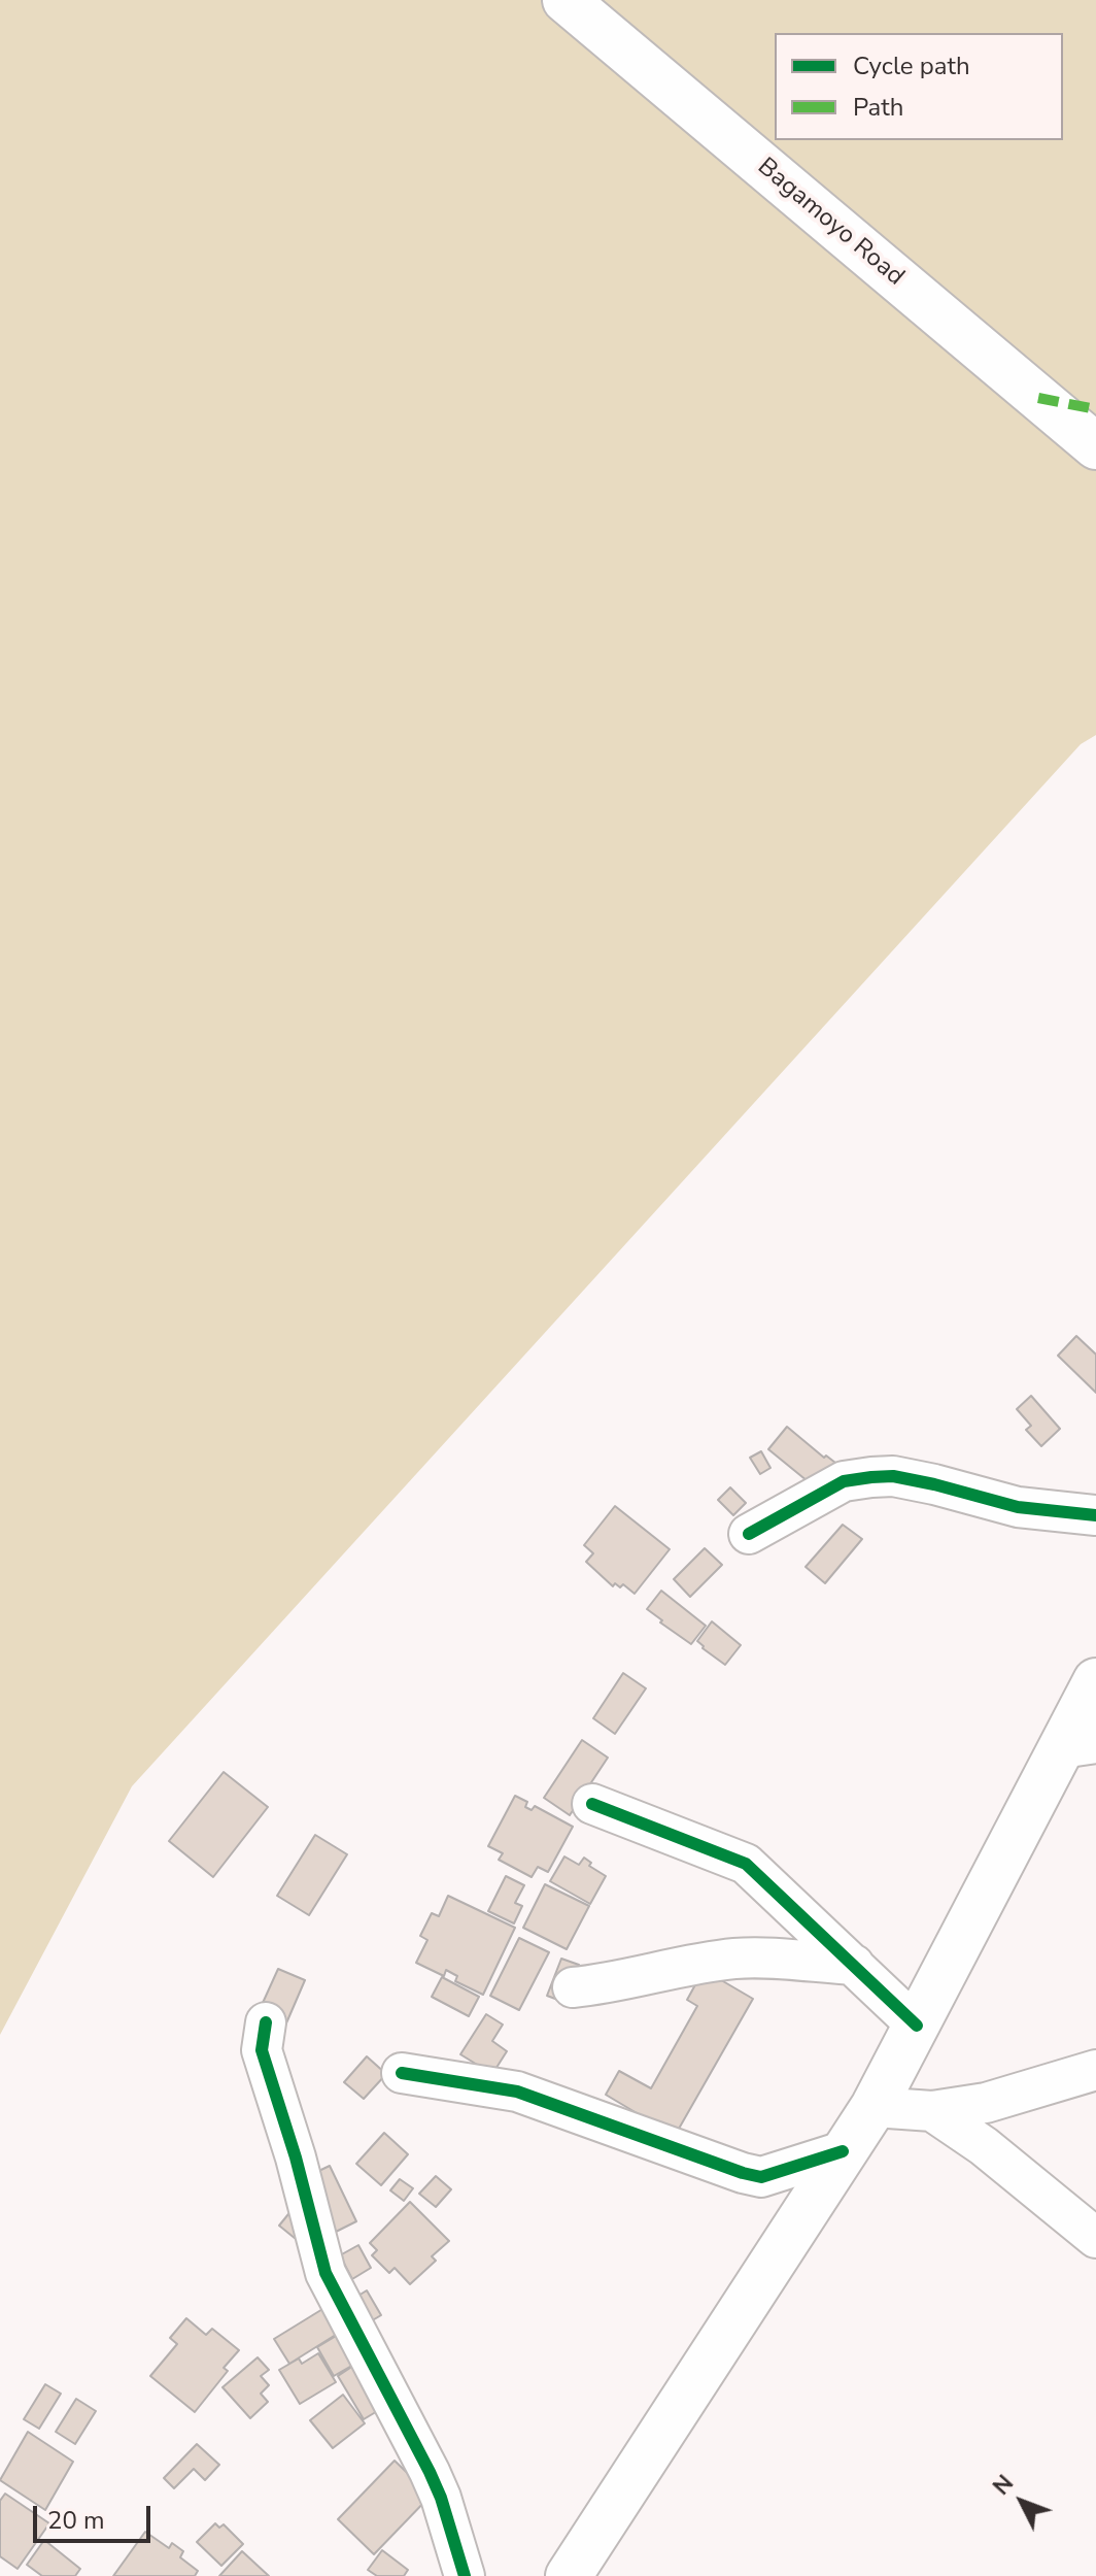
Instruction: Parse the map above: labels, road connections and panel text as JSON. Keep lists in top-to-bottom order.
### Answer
{
  "streets": {
    "main road": ["Bagamoyo Road"]
  },
  "legend": ["Cycle path", "Path"],
  "scale_bar": "20 m",
  "north": "top left"
}
